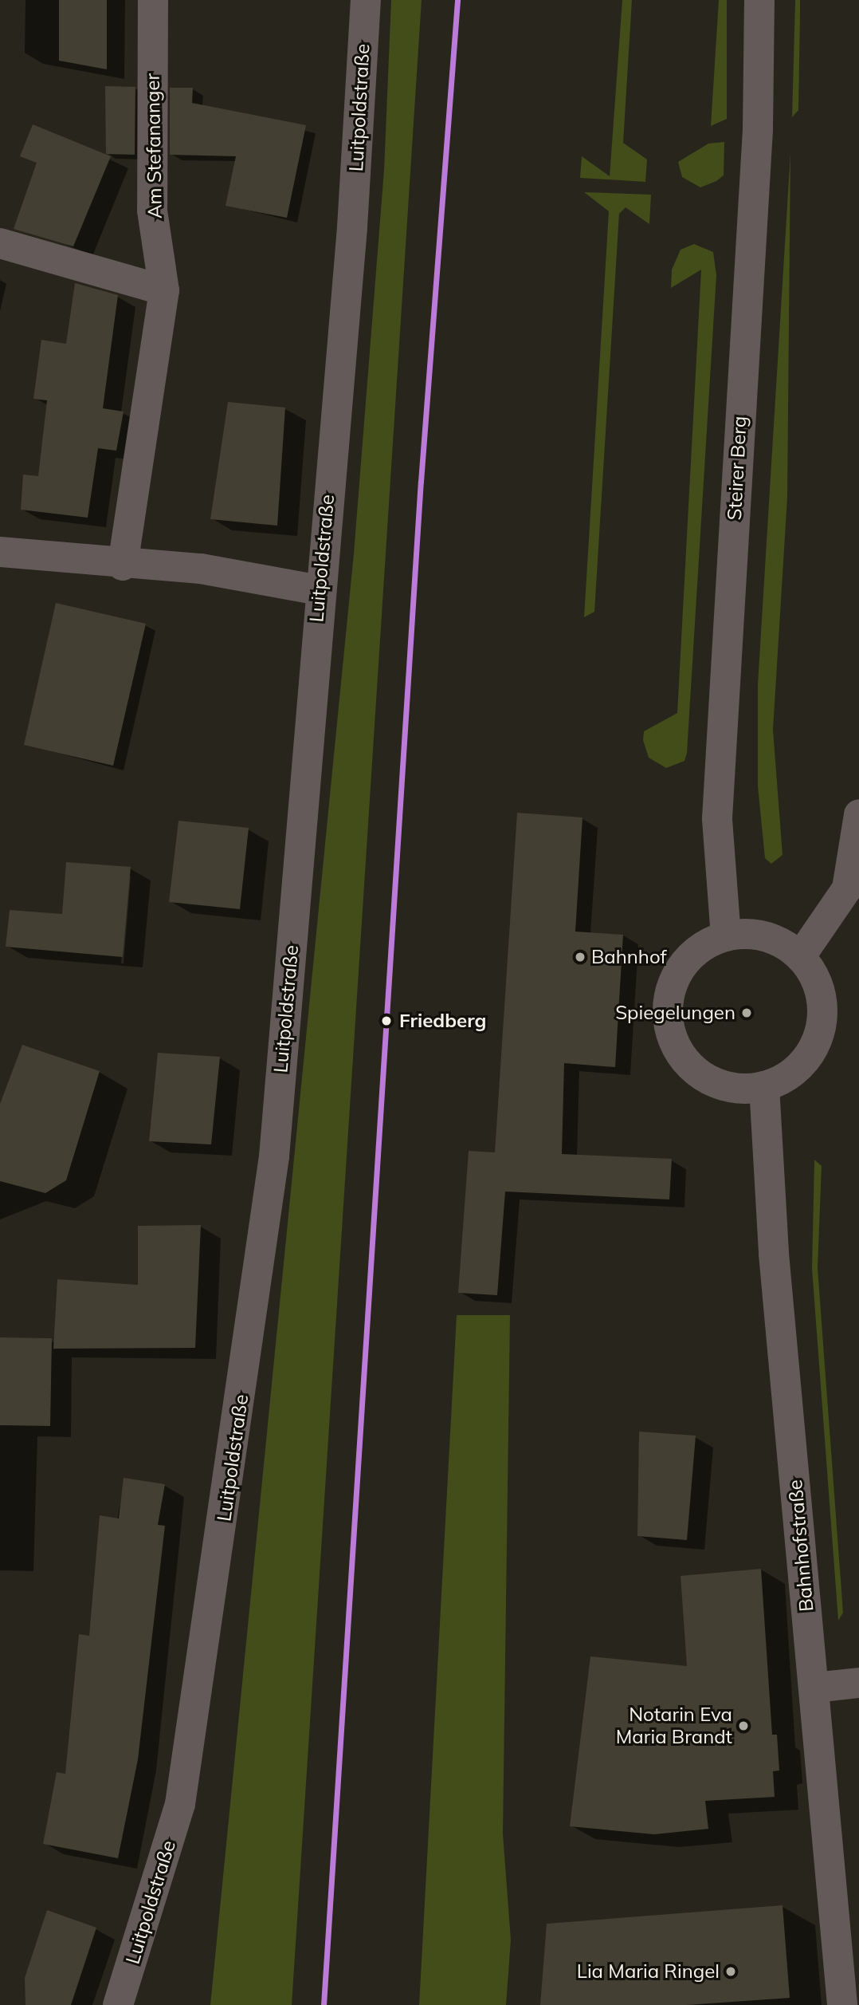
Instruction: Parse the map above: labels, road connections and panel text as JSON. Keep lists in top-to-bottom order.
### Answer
{
  "streets": {
    "street": [
      "Luitpoldstraße",
      "Am Stefananger",
      "Steirer Berg",
      "Bahnhofstraße"
    ]
  },
  "crossings": [
    ["Steirer Berg", "Bahnhofstraße"]
  ],
  "places": [
    "Bahnhof",
    "Spiegelungen",
    "Friedberg",
    "Notarin Eva Maria Brandt",
    "Lia Maria Ringel"
  ]
}
